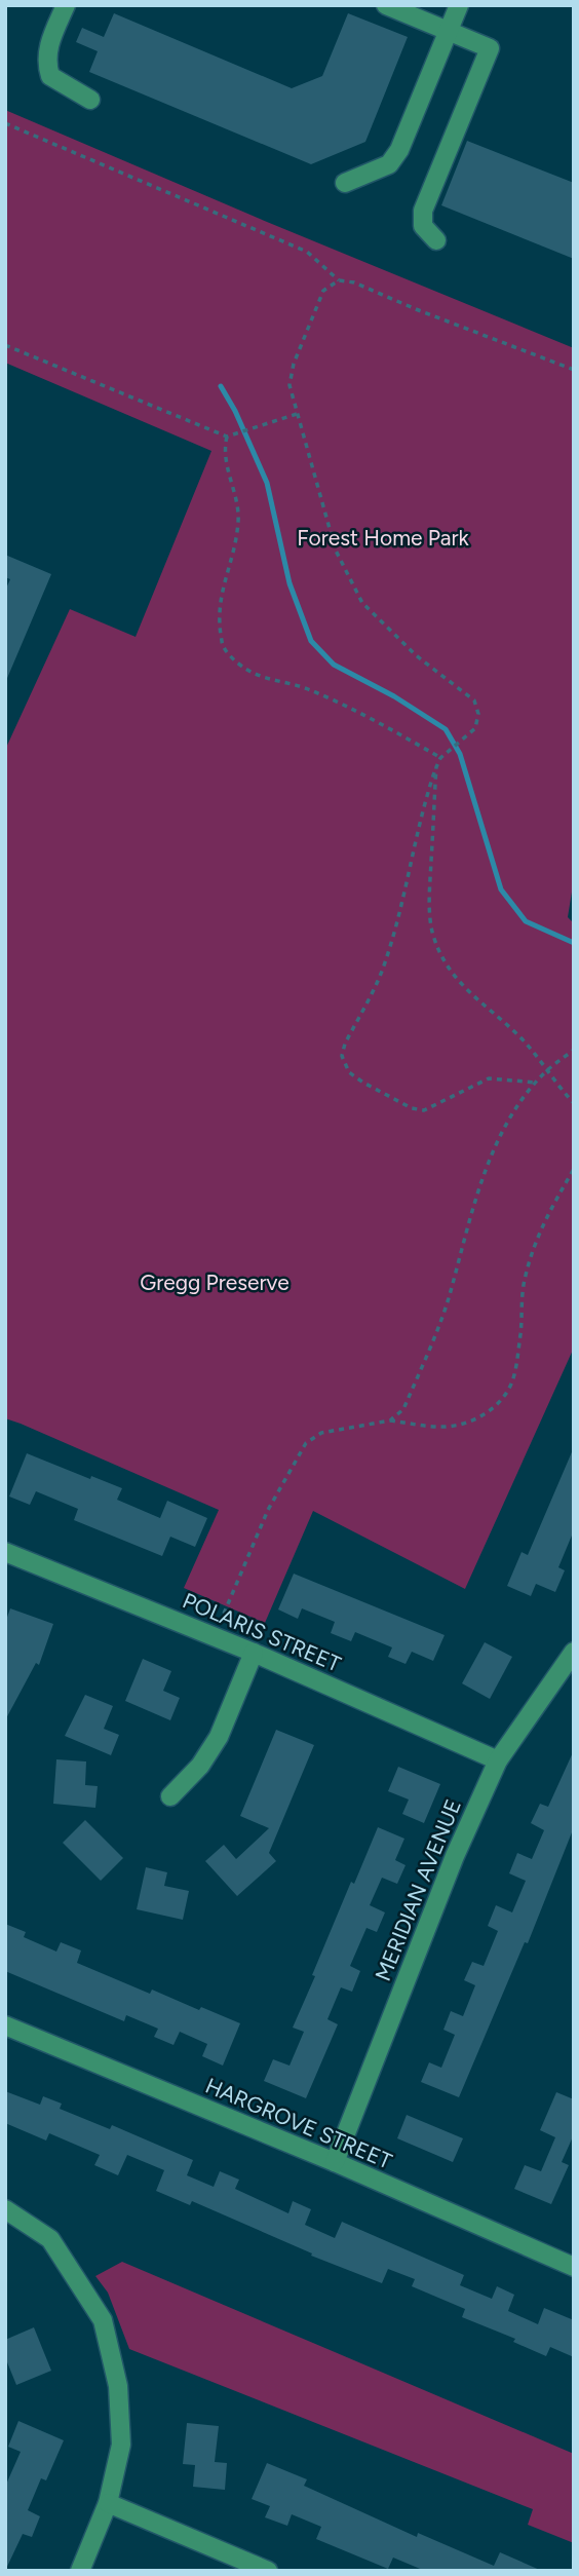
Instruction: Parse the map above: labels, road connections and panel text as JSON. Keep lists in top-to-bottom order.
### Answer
{
  "streets": {
    "street": ["POLARIS STREET", "MERIDIAN AVENUE", "HARGROVE STREET"]
  },
  "crossings": [
    ["POLARIS STREET", "MERIDIAN AVENUE"],
    ["MERIDIAN AVENUE", "HARGROVE STREET"]
  ],
  "parks": ["Forest Home Park", "Gregg Preserve"]
}
